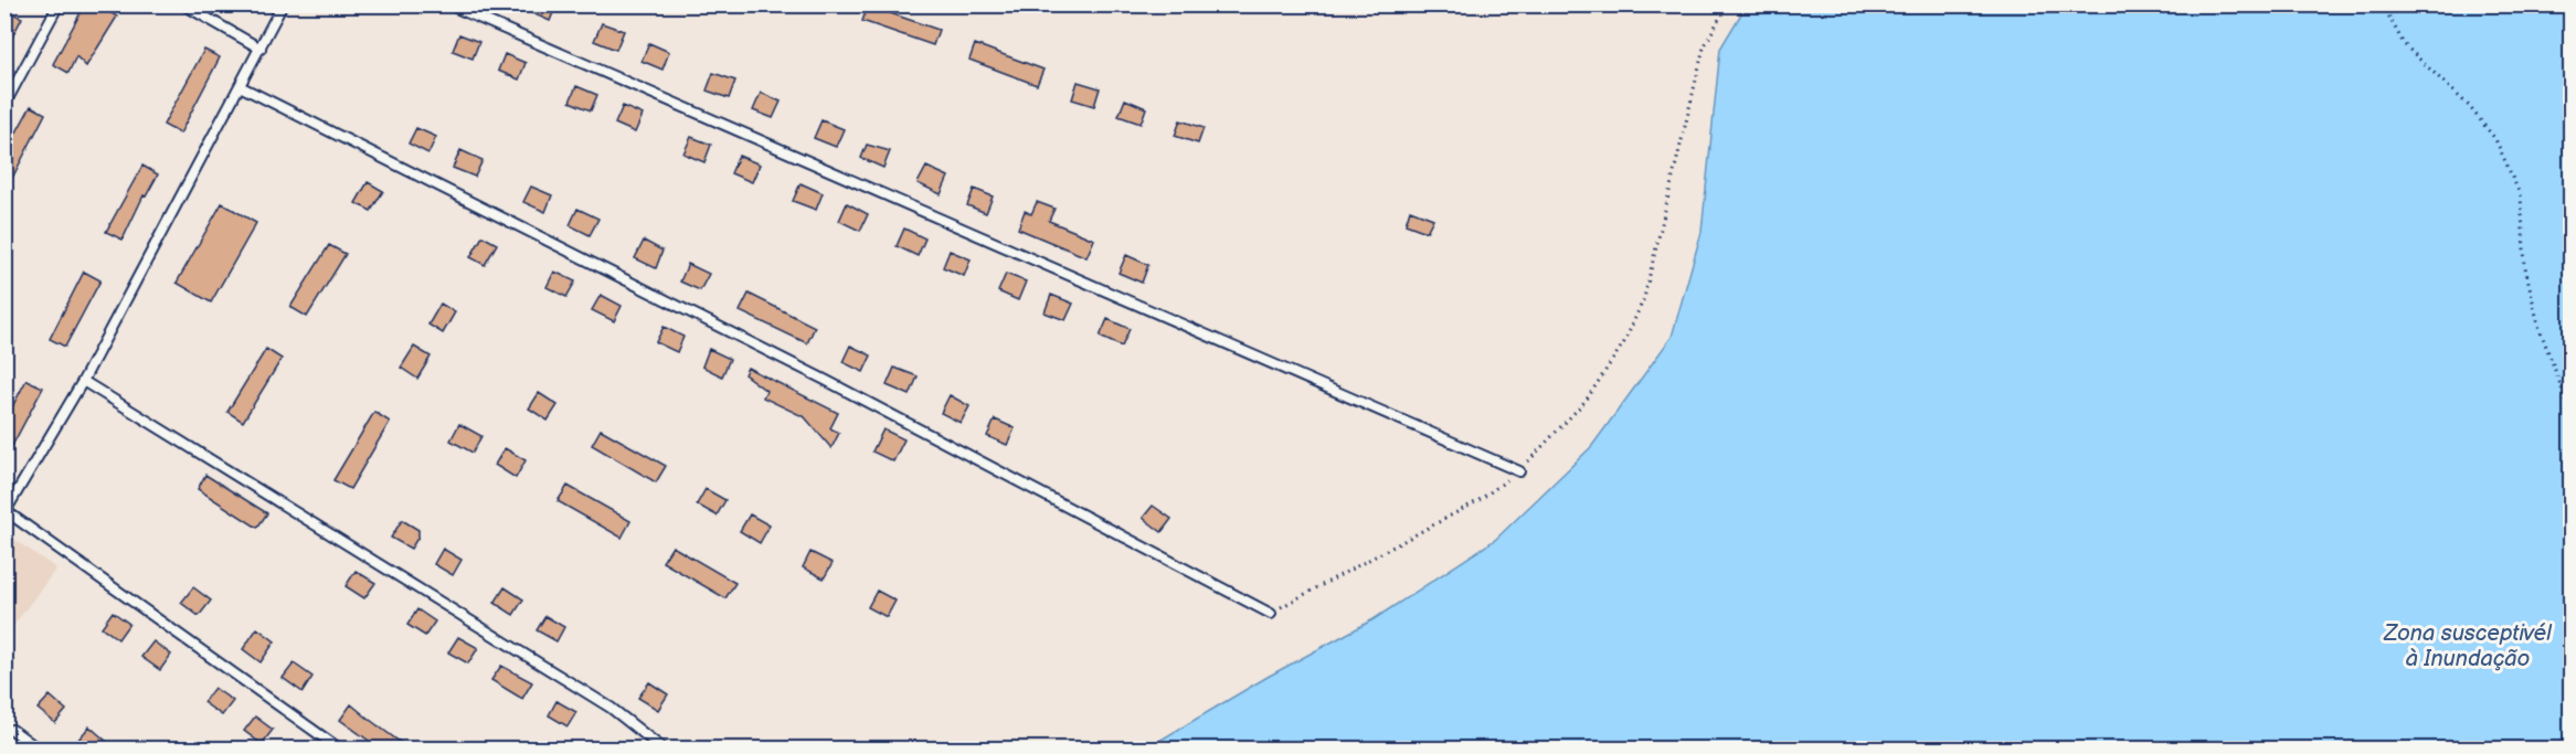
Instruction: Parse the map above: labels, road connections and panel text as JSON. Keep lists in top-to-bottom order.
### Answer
{
  "water": ["Zona susceptivél à Inundação"]
}
